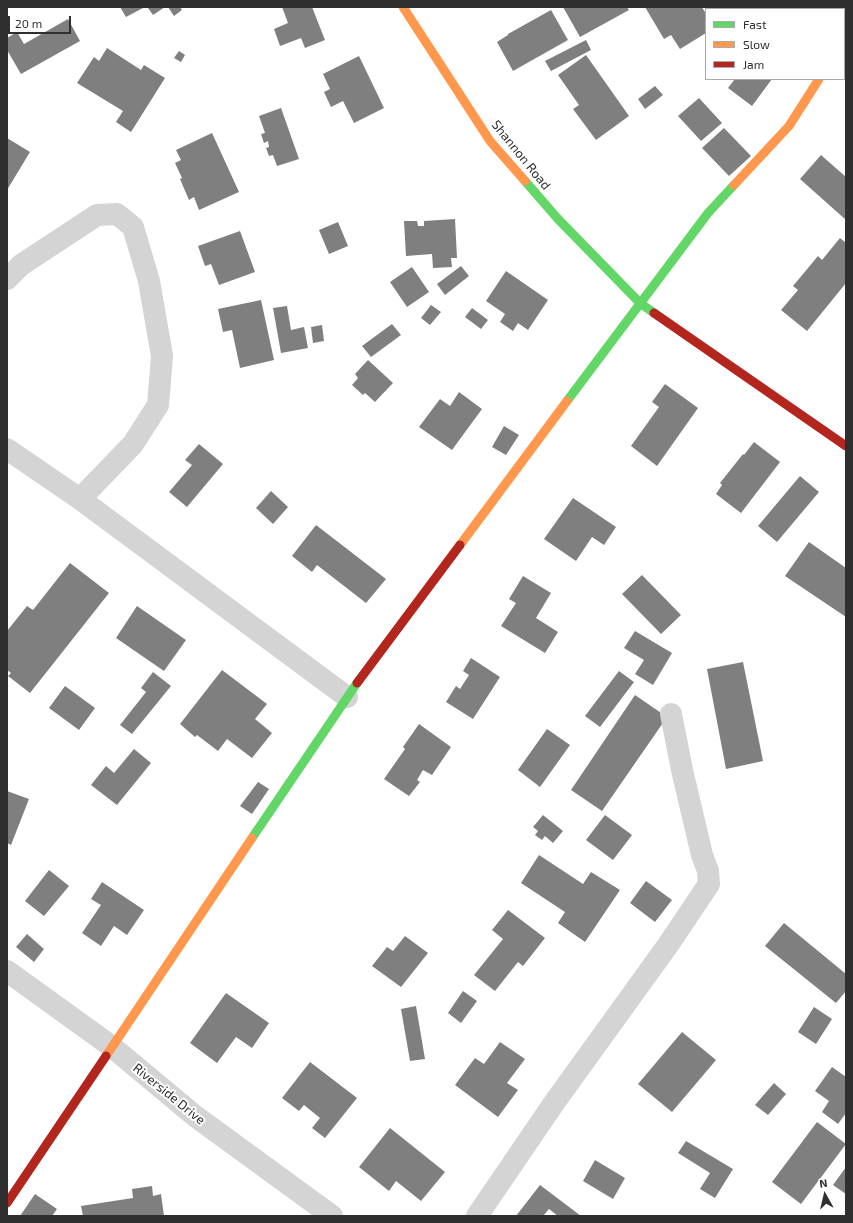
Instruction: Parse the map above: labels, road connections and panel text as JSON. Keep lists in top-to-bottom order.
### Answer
{
  "streets": {
    "street": ["Shannon Road", "Riverside Drive"]
  },
  "legend": ["Fast", "Slow", "Jam"],
  "scale_bar": "20 m",
  "north": "top"
}
